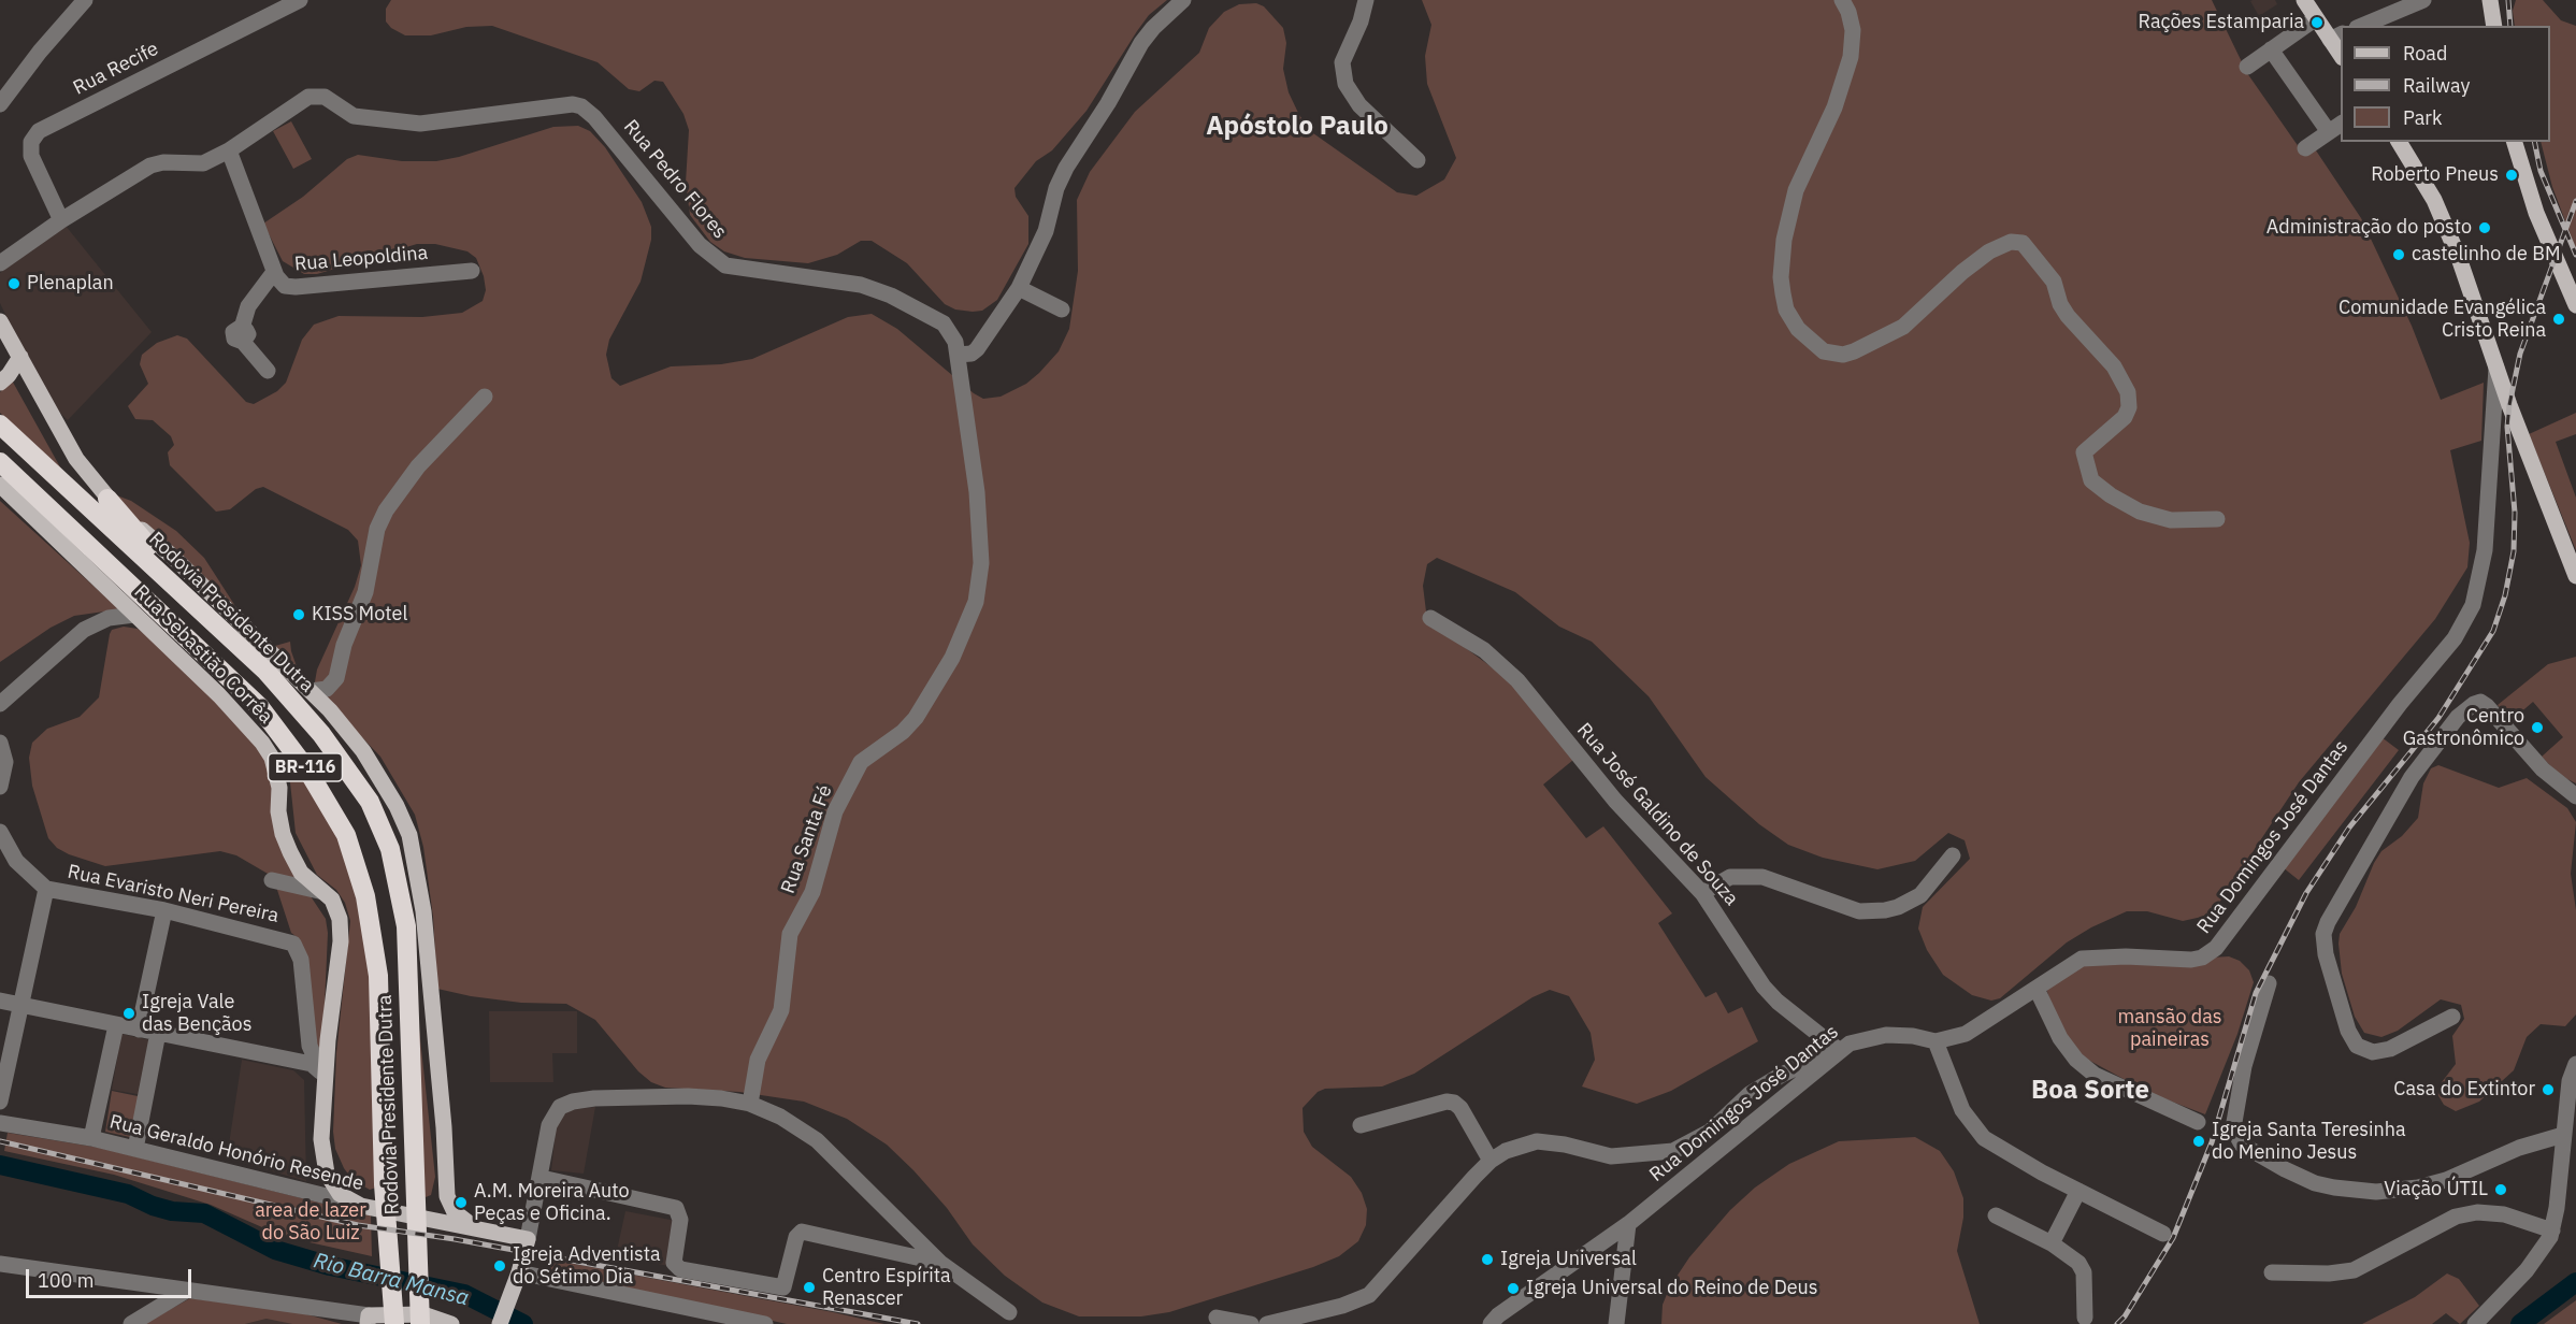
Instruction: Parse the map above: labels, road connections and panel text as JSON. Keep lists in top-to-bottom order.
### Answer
{
  "streets": {
    "highway": ["Rodovia Presidente Dutra", "BR-116"],
    "main road": ["Rua Sebastião Corrêa", "Rua Geraldo Honório Resende"],
    "street": [
      "Rua Recife",
      "Rua Pedro Flores",
      "Rua Leopoldina",
      "Rua José Galdino de Souza",
      "Rua Domingos José Dantas",
      "Rua Santa Fé",
      "Rua Evaristo Neri Pereira"
    ]
  },
  "crossings": [
    ["Rua Recife", "Rua Pedro Flores"],
    ["Rua Pedro Flores", "Rua Leopoldina"],
    ["Rua Pedro Flores", "Rua Santa Fé"],
    ["Rua Sebastião Corrêa", "Rua Evaristo Neri Pereira"],
    ["Rua Sebastião Corrêa", "Rua Geraldo Honório Resende"],
    ["Rua José Galdino de Souza", "Rua Domingos José Dantas"]
  ],
  "districts": ["Apóstolo Paulo", "Boa Sorte"],
  "water": ["Rio Barra Mansa"],
  "parks": ["mansão das paineiras", "area de lazer do São Luiz"],
  "places": [
    "Rações Estamparia",
    "Roberto Pneus",
    "Administração do posto",
    "castelinho de BM",
    "Plenaplan",
    "Comunidade Evangélica Cristo Reina",
    "KISS Motel",
    "Centro Gastronômico",
    "Igreja Vale das Bençãos",
    "Casa do Extintor",
    "Igreja Santa Teresinha do Menino Jesus",
    "Viação ÚTIL",
    "A.M. Moreira Auto Peças e Oficina.",
    "Igreja Universal",
    "Igreja Adventista do Sétimo Dia",
    "Centro Espírita Renascer",
    "Igreja Universal do Reino de Deus"
  ],
  "legend": ["Road", "Railway", "Park"],
  "scale_bar": "100 m"
}
